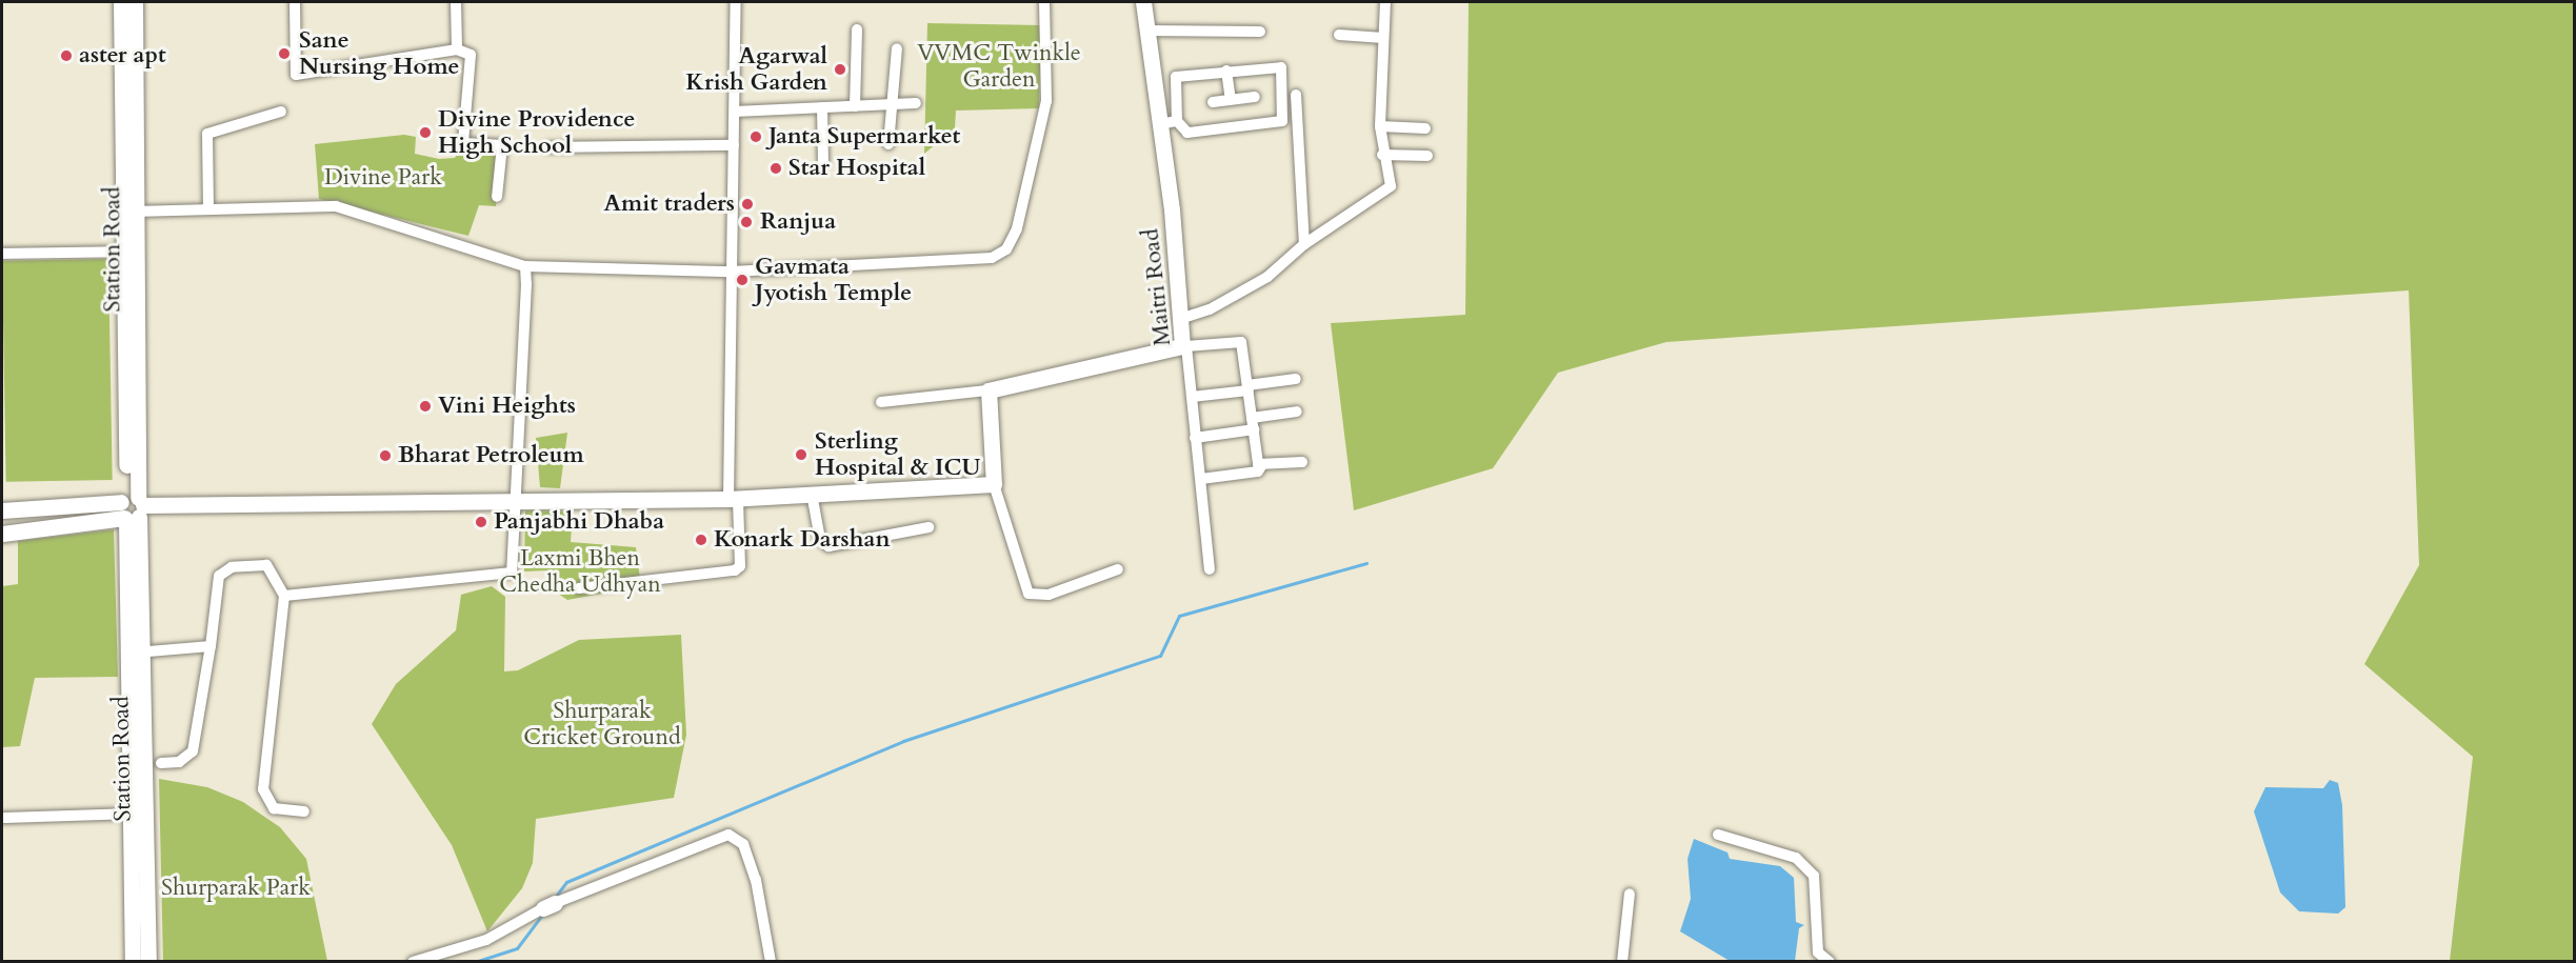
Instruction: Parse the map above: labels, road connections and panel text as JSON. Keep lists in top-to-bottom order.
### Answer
{
  "streets": {
    "street": ["Station Road", "Maitri Road"]
  },
  "parks": [
    "VVMC Twinkle Garden",
    "Divine Park",
    "Laxmi Bhen Chedha Udhyan",
    "Shurparak Cricket Ground",
    "Shurparak Park"
  ],
  "places": [
    "Sane Nursing Home",
    "aster apt",
    "Agarwal Krish Garden",
    "Divine Providence High School",
    "Janta Supermarket",
    "Star Hospital",
    "Amit traders",
    "Ranjua",
    "Gavmata Jyotish Temple",
    "Vini Heights",
    "Sterling Hospital & ICU",
    "Bharat Petroleum",
    "Panjabhi Dhaba",
    "Konark Darshan"
  ]
}
